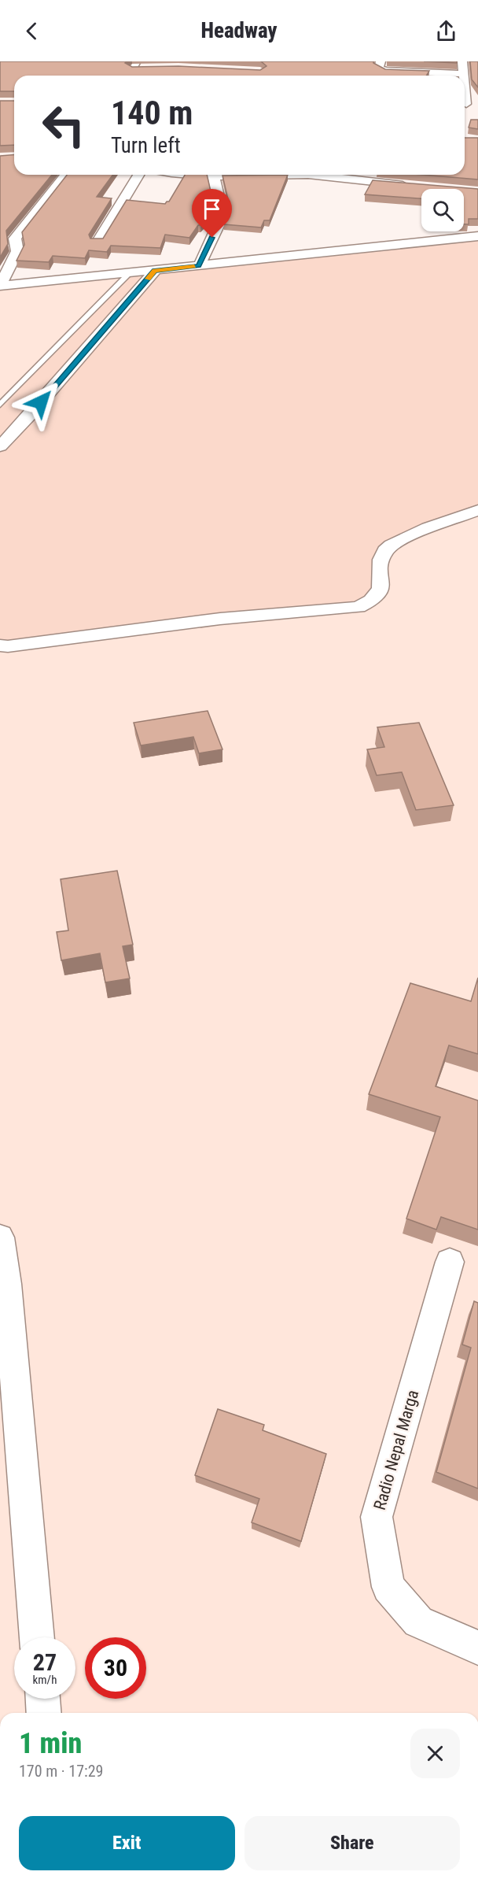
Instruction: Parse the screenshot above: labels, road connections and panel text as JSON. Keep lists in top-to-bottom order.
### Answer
{
  "streets": {
    "street": ["Radio Nepal Marga"]
  },
  "page": {
    "header": "Headway",
    "turn": ["140 m", "Turn left"],
    "speed": "27 km/h",
    "limit": "30",
    "heading": ["1 min", "170 m · 17:29"],
    "buttons": ["Exit", "Share"]
  }
}
